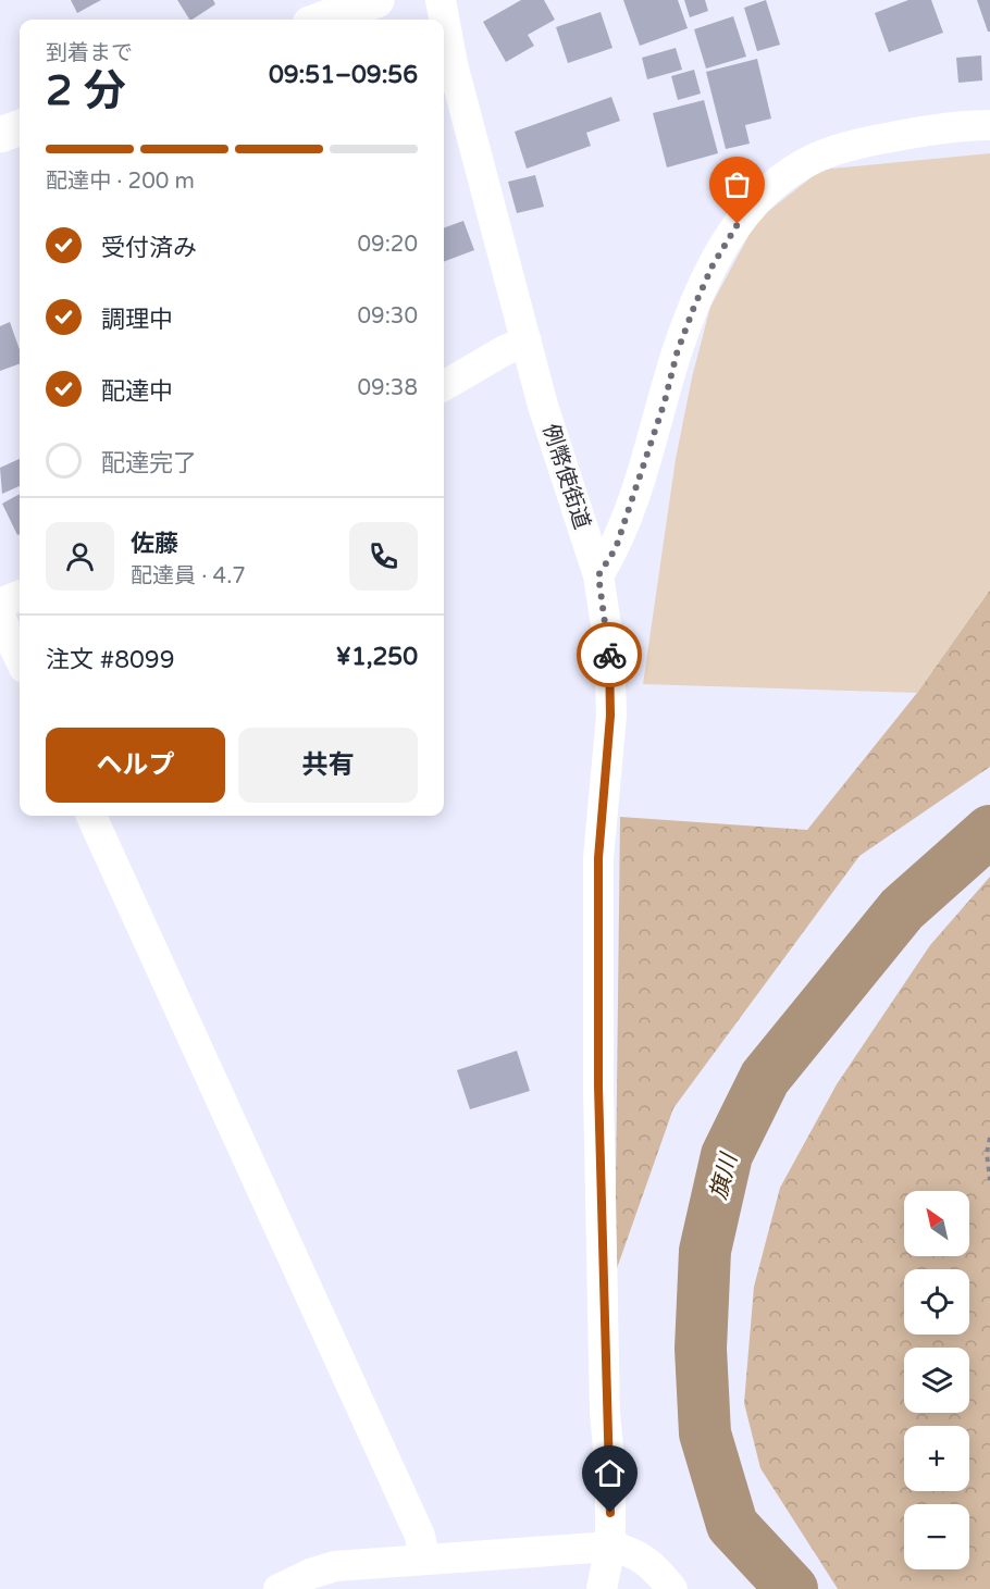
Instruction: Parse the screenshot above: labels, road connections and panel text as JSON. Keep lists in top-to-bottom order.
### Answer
{
  "streets": {
    "street": ["例幣使街道"]
  },
  "water": ["旗川"],
  "north": "top left",
  "page": {
    "heading": ["2 分", "到着まで", "09:51–09:56"],
    "panel": [
      "佐藤",
      "配達員 · 4.7",
      "注文 #8099",
      "¥1,250"
    ],
    "bar": "配達中 · 200 m",
    "list": [
      ["受付済み", "09:20"],
      ["調理中", "09:30"],
      ["配達中", "09:38"],
      "配達完了"
    ],
    "buttons": ["ヘルプ", "共有"],
    "map_buttons": ["+", "−"]
  }
}
